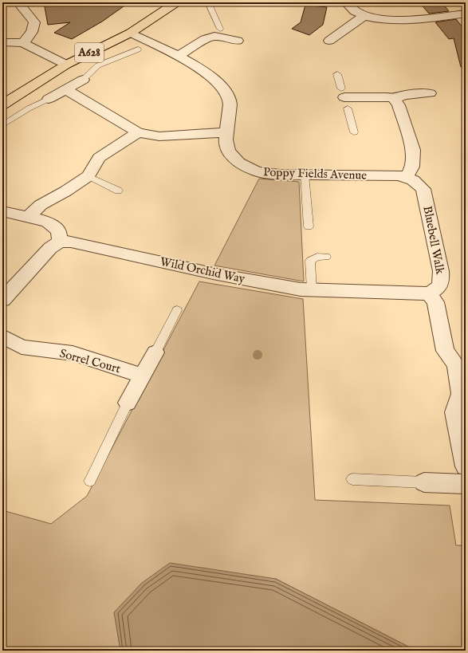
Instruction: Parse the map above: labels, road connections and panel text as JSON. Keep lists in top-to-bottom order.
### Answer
{
  "streets": {
    "highway": ["A628"],
    "street": [
      "Poppy Fields Avenue",
      "Bluebell Walk",
      "Wild Orchid Way",
      "Sorrel Court"
    ]
  },
  "crossings": [
    ["A628", "Poppy Fields Avenue"],
    ["Poppy Fields Avenue", "Bluebell Walk"],
    ["Bluebell Walk", "Wild Orchid Way"]
  ]
}
